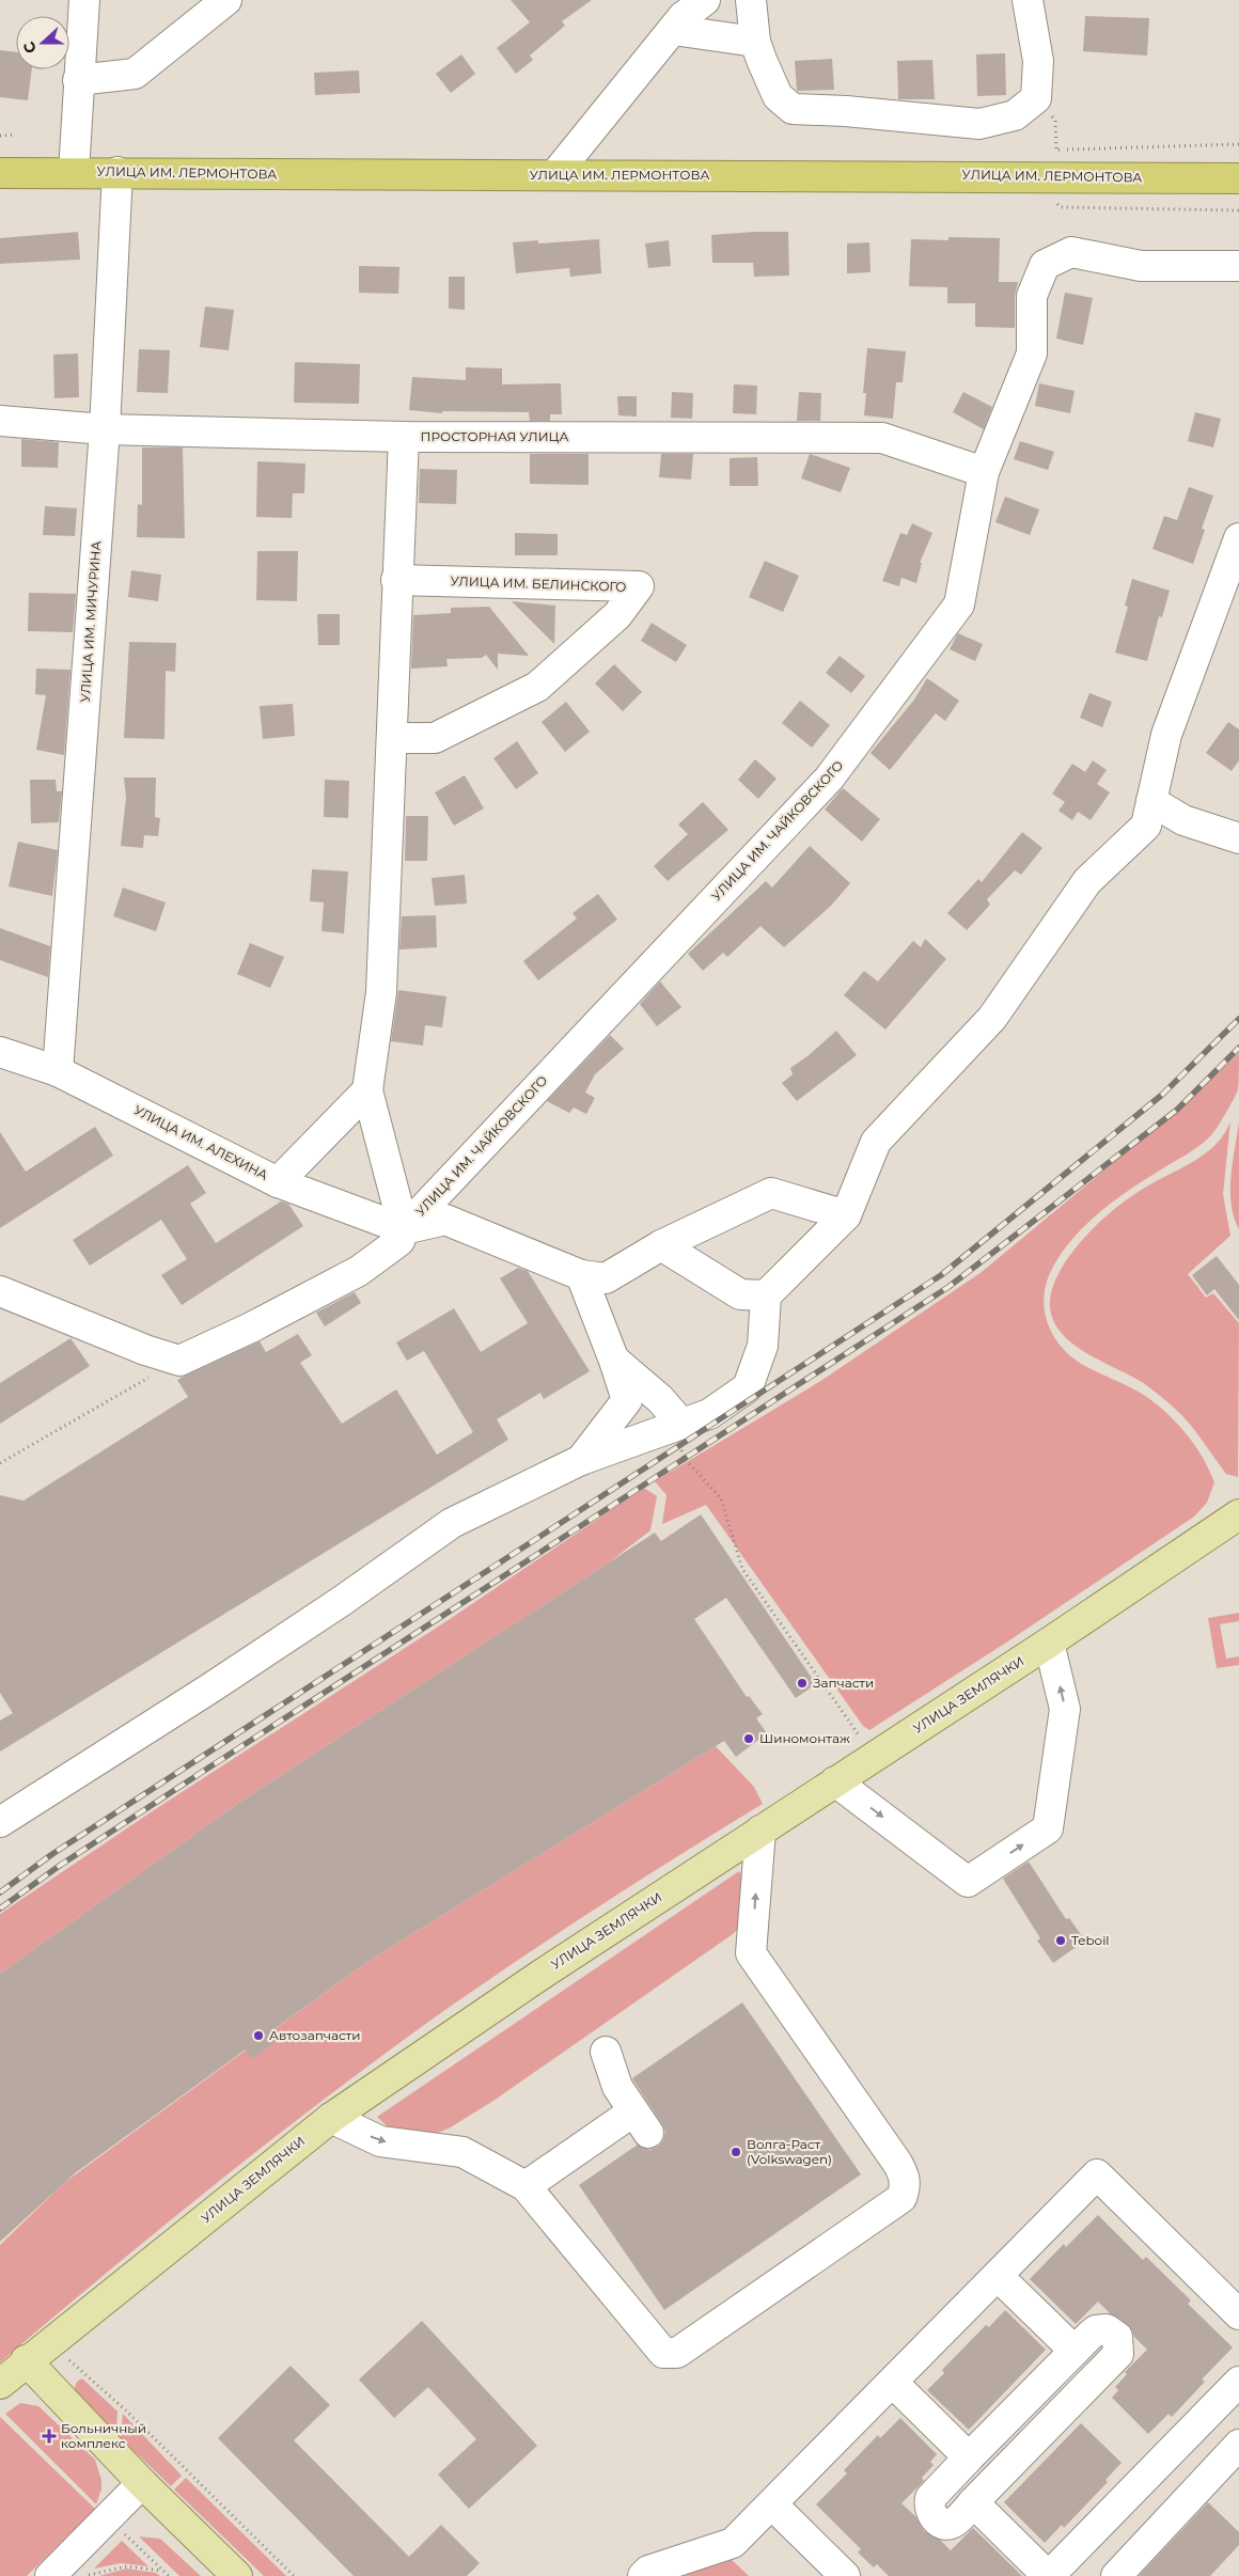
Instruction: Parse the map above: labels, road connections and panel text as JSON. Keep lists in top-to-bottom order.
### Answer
{
  "streets": {
    "highway": ["УЛИЦА ИМ. ЛЕРМОНТОВА"],
    "main road": ["УЛИЦА ЗЕМЛЯЧКИ"],
    "street": [
      "ПРОСТОРНАЯ УЛИЦА",
      "УЛИЦА ИМ. БЕЛИНСКОГО",
      "УЛИЦА ИМ. МИЧУРИНА",
      "УЛИЦА ИМ. ЧАЙКОВСКОГО",
      "УЛИЦА ИМ. АЛЕХИНА"
    ]
  },
  "crossings": [
    ["УЛИЦА ИМ. ЛЕРМОНТОВА", "УЛИЦА ИМ. МИЧУРИНА"],
    ["ПРОСТОРНАЯ УЛИЦА", "УЛИЦА ИМ. МИЧУРИНА"],
    ["ПРОСТОРНАЯ УЛИЦА", "УЛИЦА ИМ. ЧАЙКОВСКОГО"],
    ["УЛИЦА ИМ. МИЧУРИНА", "УЛИЦА ИМ. АЛЕХИНА"],
    ["УЛИЦА ИМ. ЧАЙКОВСКОГО", "УЛИЦА ИМ. АЛЕХИНА"]
  ],
  "places": {
    "other": [
      "Запчасти",
      "Шиномонтаж",
      "Teboil",
      "Автозапчасти",
      "Волга-Раст (Volkswagen)"
    ],
    "health": ["Больничный комплекс"]
  },
  "north": "left"
}
